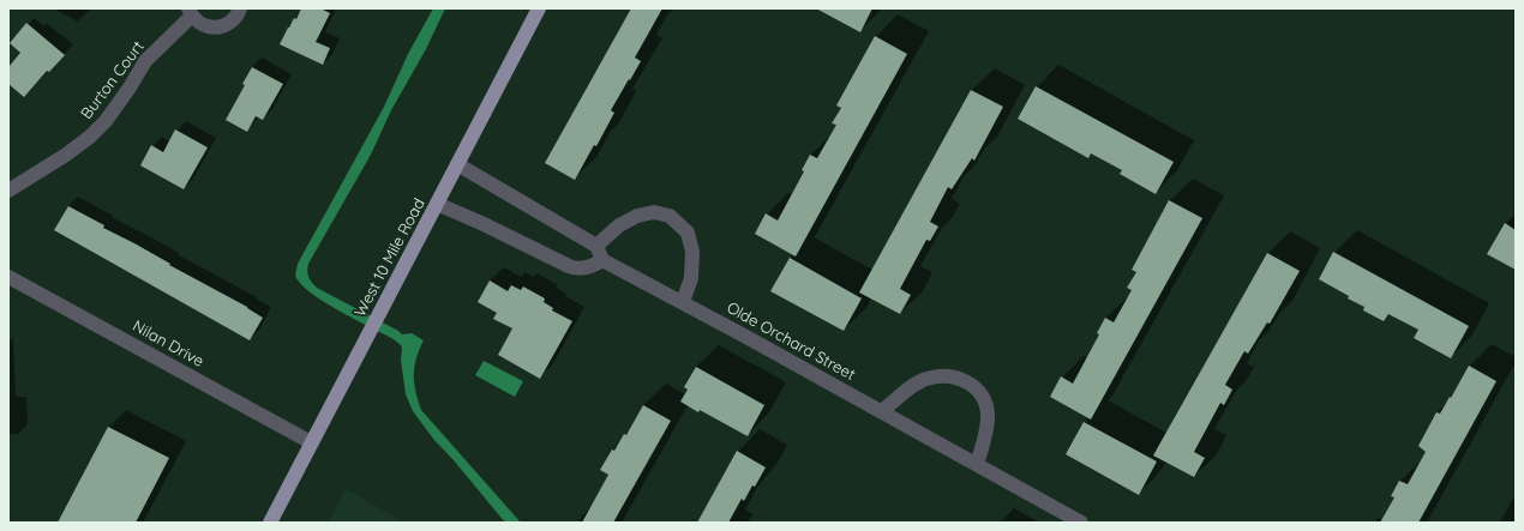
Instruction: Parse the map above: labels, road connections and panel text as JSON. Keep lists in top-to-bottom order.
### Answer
{
  "streets": {
    "main road": ["West 10 Mile Road"],
    "street": ["Burton Court", "Olde Orchard Street", "Nilan Drive"]
  },
  "crossings": [
    ["West 10 Mile Road", "Nilan Drive"]
  ]
}
